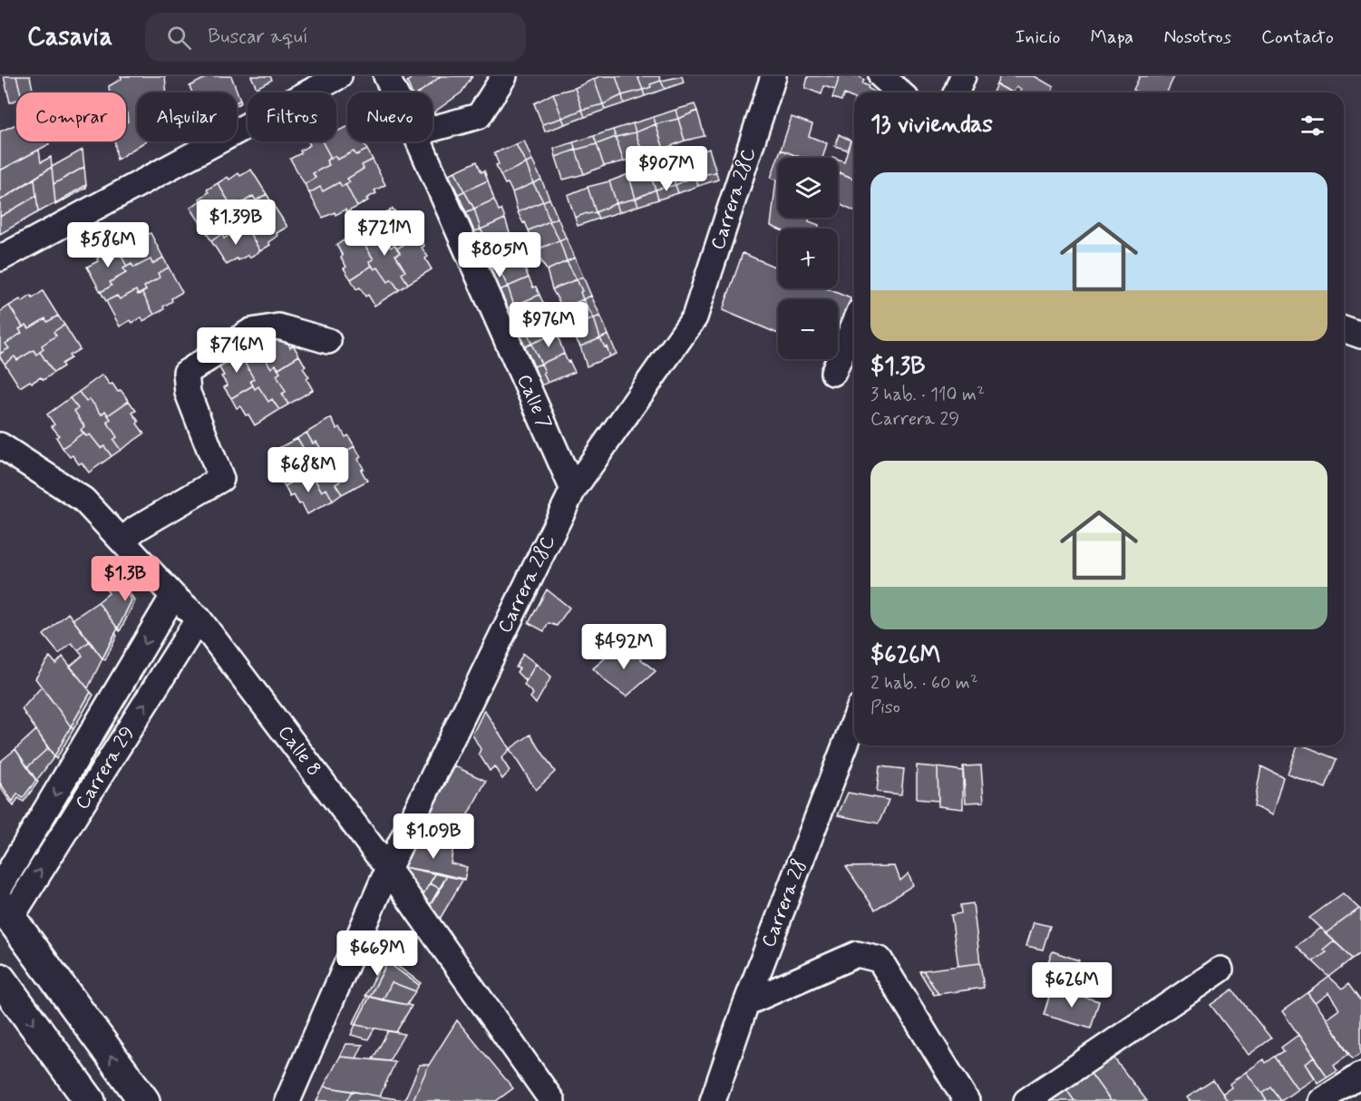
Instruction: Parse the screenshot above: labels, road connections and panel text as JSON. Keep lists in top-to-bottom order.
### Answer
{
  "streets": {
    "street": [
      "Carrera 28C",
      "Calle 7",
      "Calle 8",
      "Carrera 29",
      "Carrera 28"
    ]
  },
  "crossings": [
    ["Carrera 28C", "Calle 7"],
    ["Carrera 28C", "Calle 8"],
    ["Calle 8", "Carrera 29"]
  ],
  "page": {
    "header": "Casavia",
    "search": "Buscar aquí",
    "nav": [
      "Inicio",
      "Mapa",
      "Nosotros",
      "Contacto"
    ],
    "chip": [
      "Comprar",
      "Alquilar",
      "Filtros",
      "Nuevo"
    ],
    "heading": "13 viviendas",
    "price": [
      "$907M",
      "$1.39B",
      "$721M",
      "$586M",
      "$805M",
      "$976M",
      "$716M",
      "$688M",
      "$1.3B",
      "$492M",
      "$1.09B",
      "$669M",
      "$626M"
    ],
    "map_buttons": ["+", "−"],
    "list": [
      {
        "name": "$1.3B",
        "note": "3 hab. · 110 m² · Carrera 29"
      },
      {
        "name": "$626M",
        "note": "2 hab. · 60 m² · Piso"
      }
    ]
  }
}
